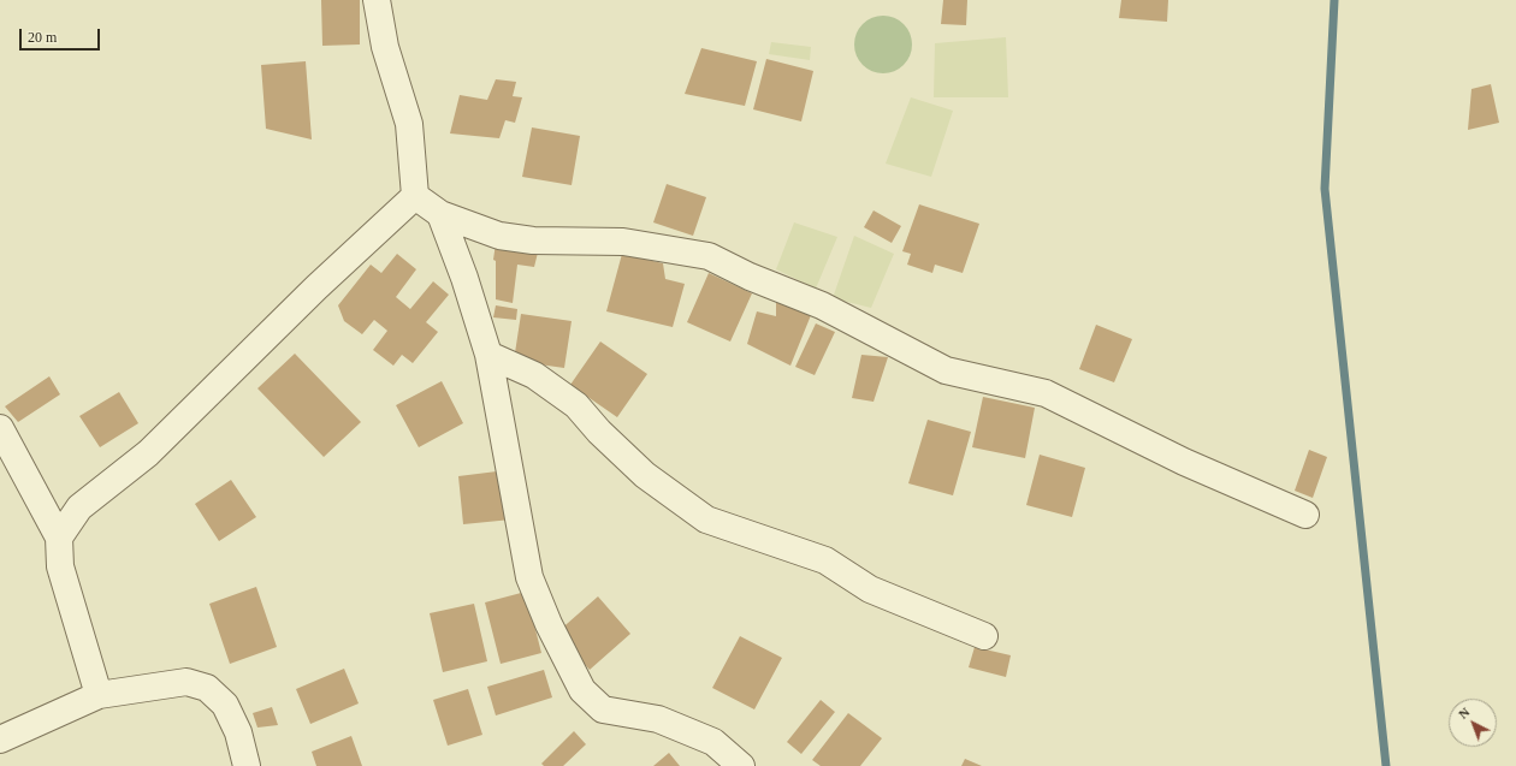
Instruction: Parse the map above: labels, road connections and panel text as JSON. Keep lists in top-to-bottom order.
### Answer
{
  "scale_bar": "20 m",
  "north": "top left"
}
